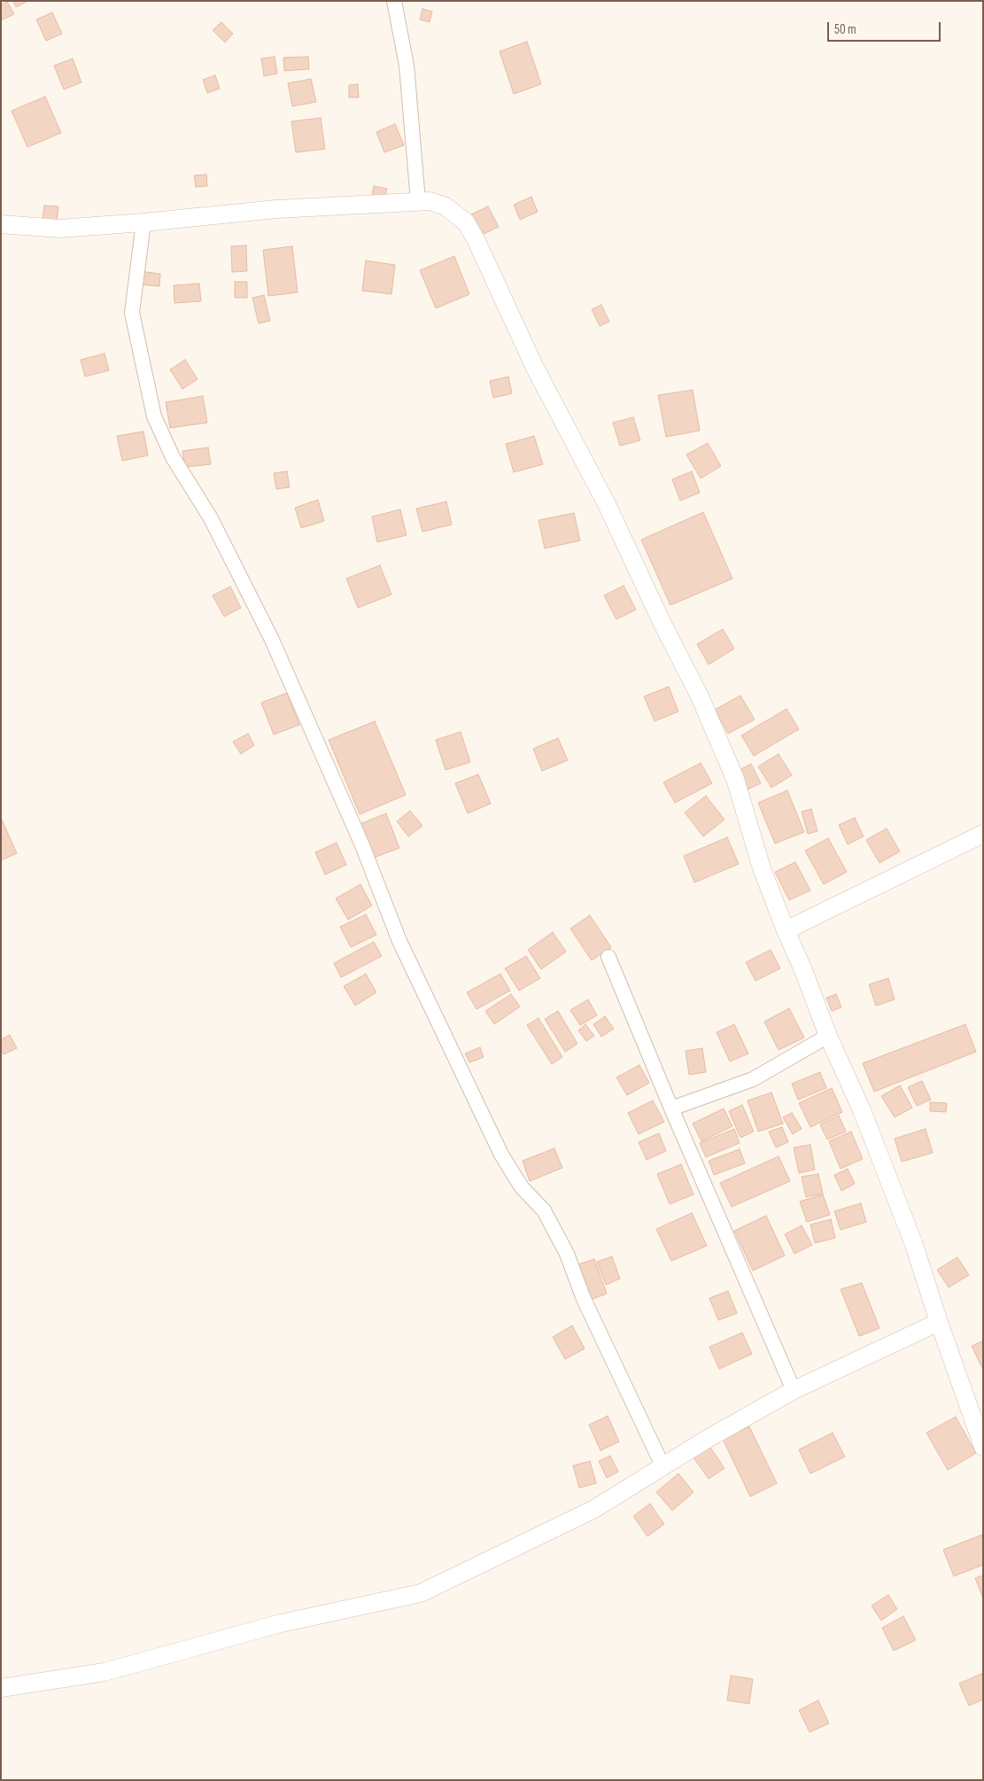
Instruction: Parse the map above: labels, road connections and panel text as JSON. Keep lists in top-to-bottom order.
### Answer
{
  "scale_bar": "50 m"
}
